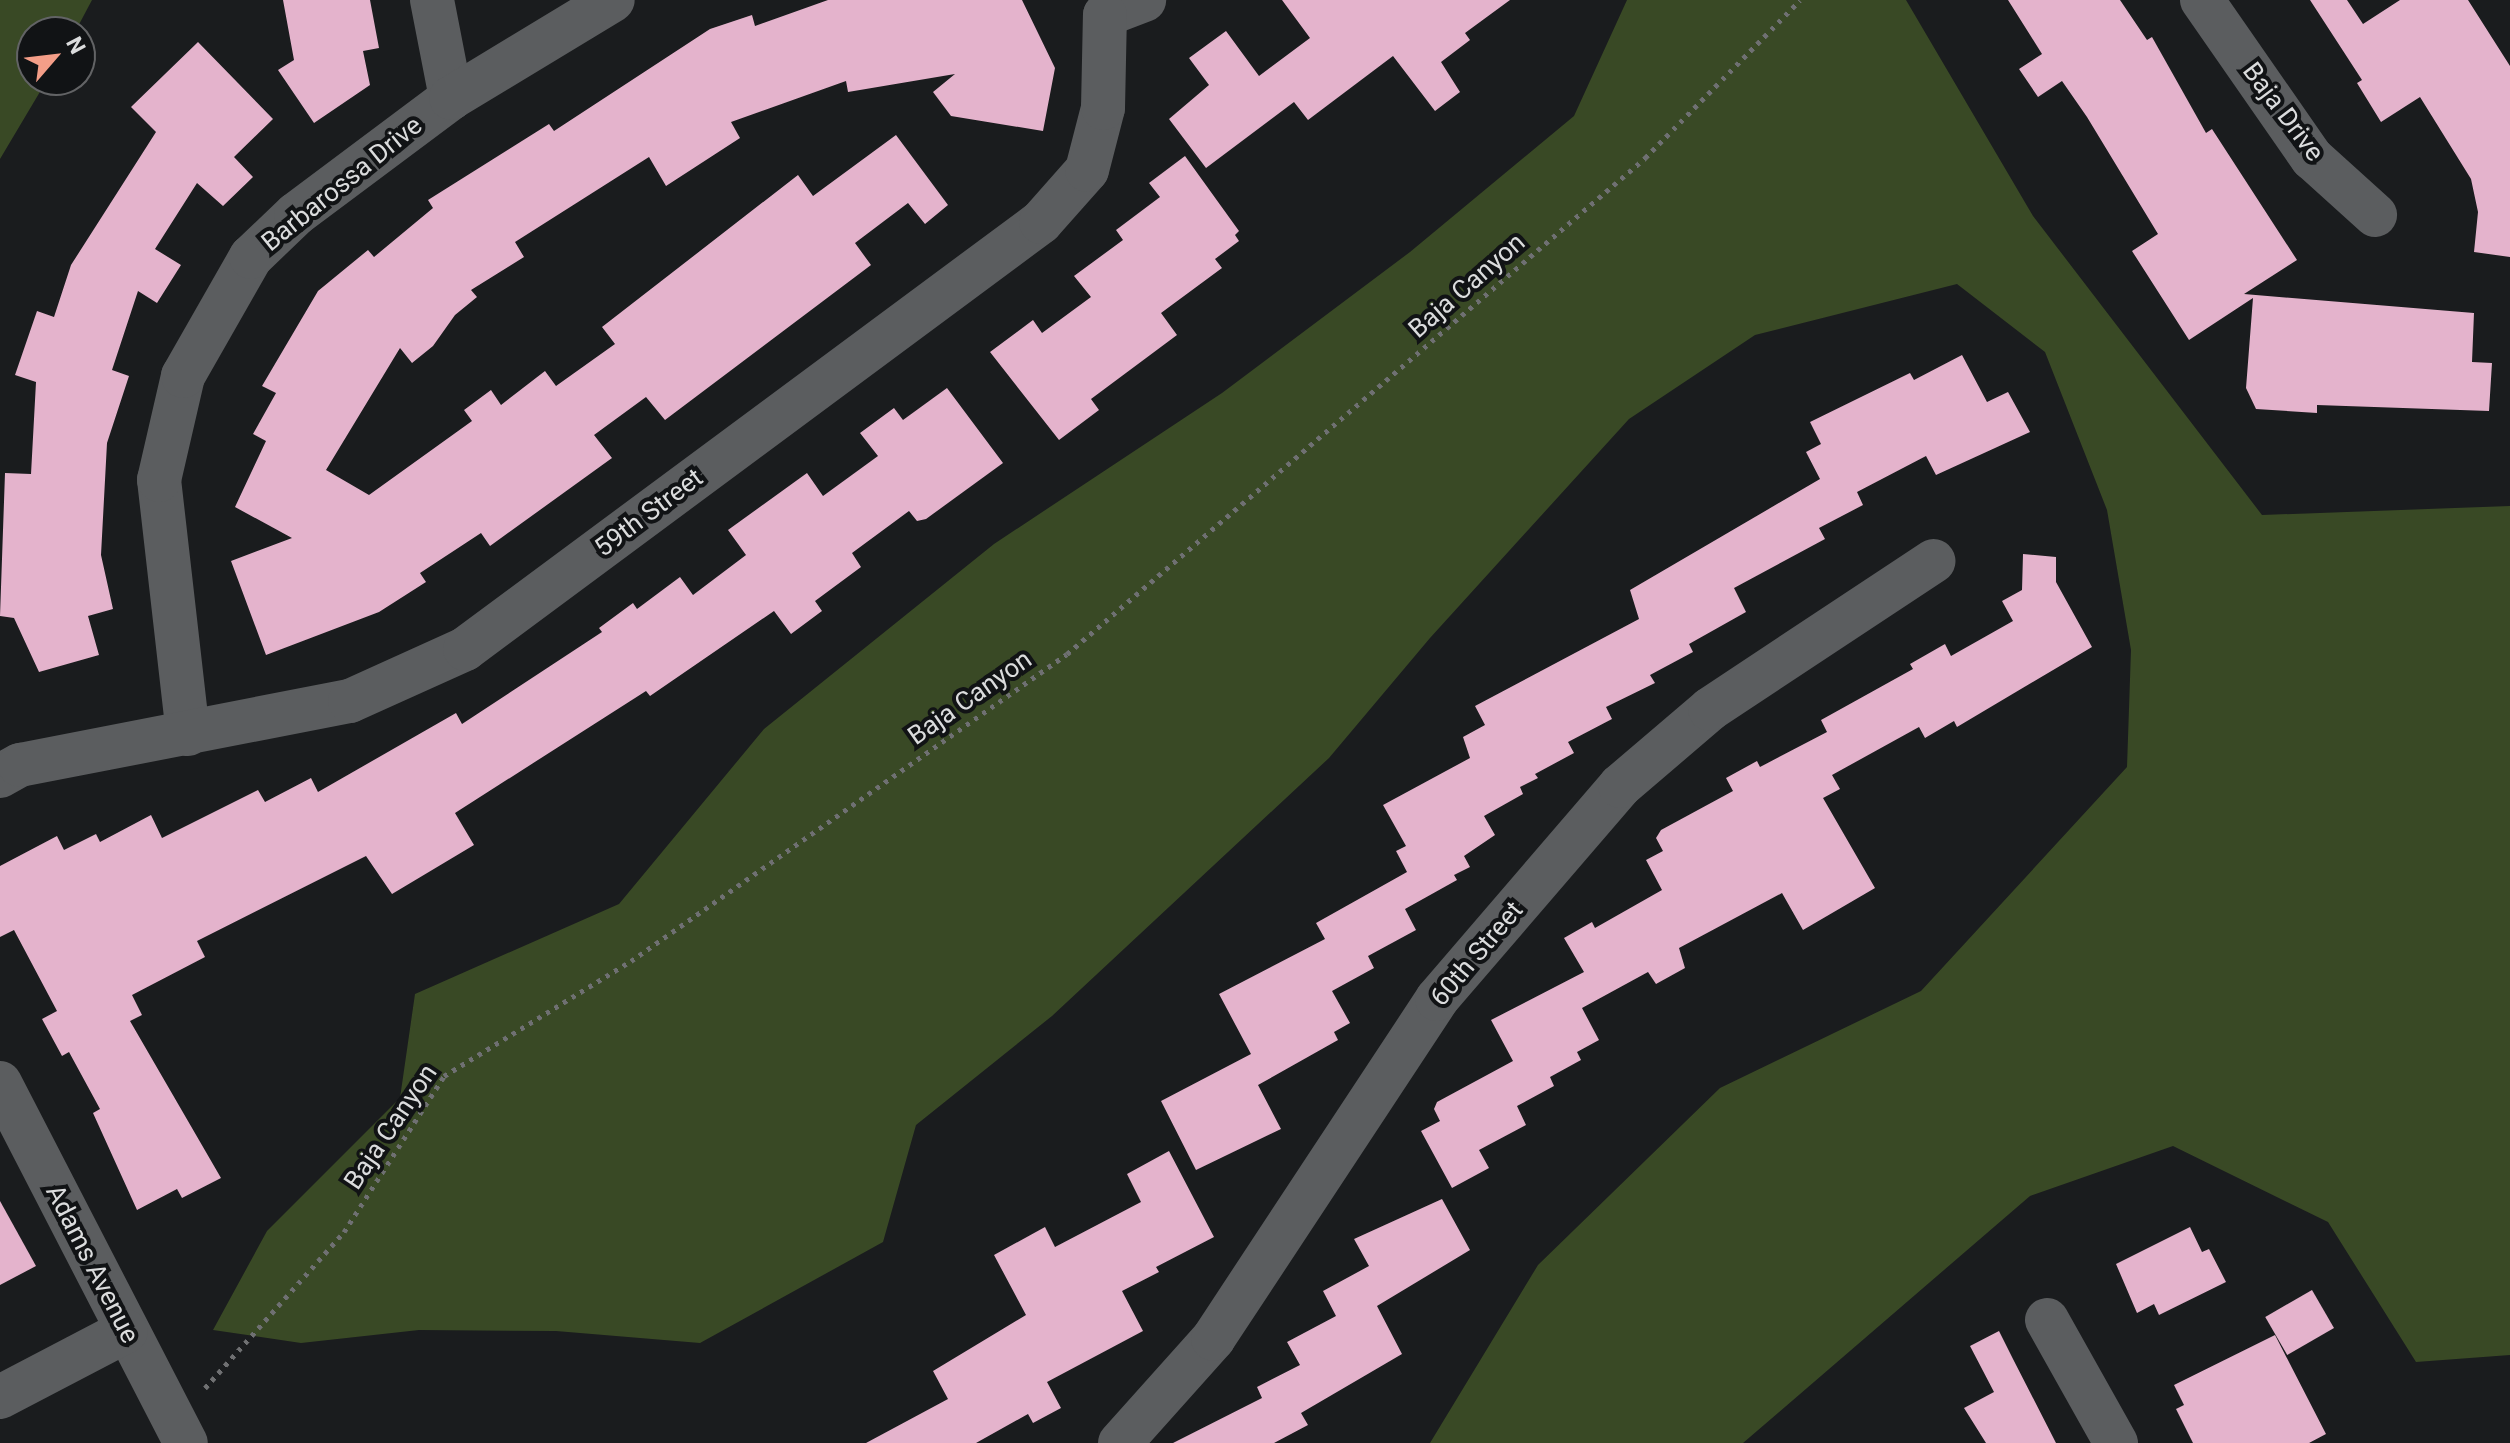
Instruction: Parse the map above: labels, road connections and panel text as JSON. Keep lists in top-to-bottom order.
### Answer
{
  "streets": {
    "street": [
      "Baja Drive",
      "Barbarossa Drive",
      "59th Street",
      "60th Street",
      "Adams Avenue"
    ],
    "path": ["Baja Canyon"]
  },
  "crossings": [
    ["Barbarossa Drive", "59th Street"],
    ["Baja Canyon", "Adams Avenue"]
  ],
  "north": "top right"
}
